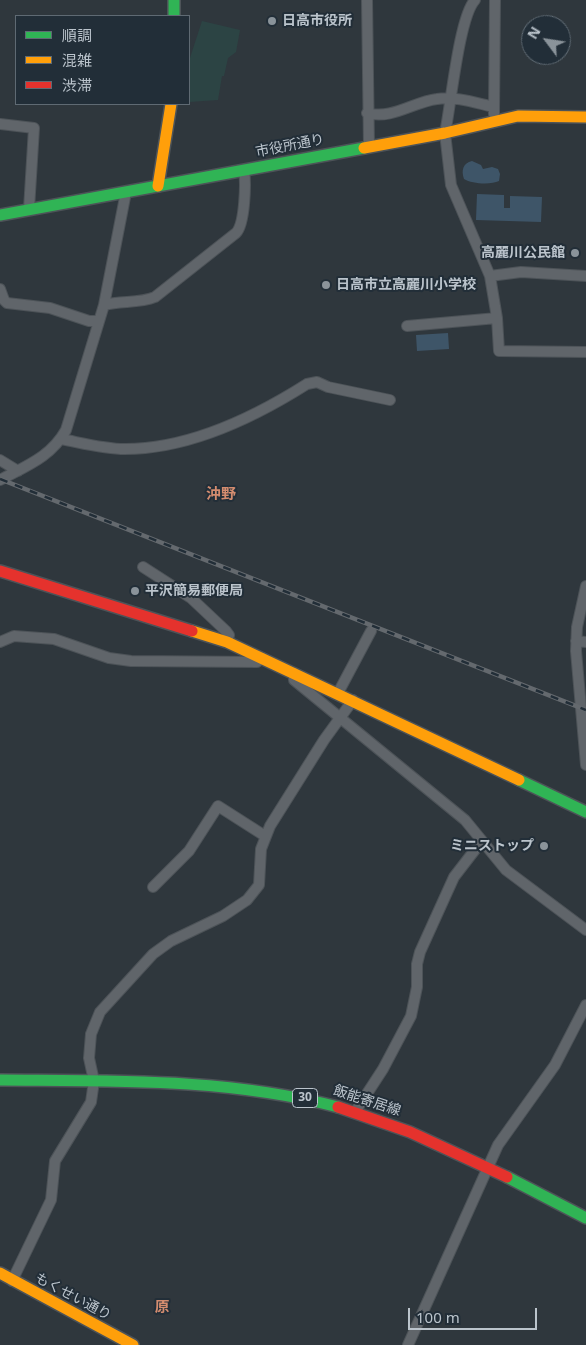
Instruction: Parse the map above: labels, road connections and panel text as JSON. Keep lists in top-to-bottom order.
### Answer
{
  "streets": {
    "street": [
      "市役所通り",
      "30",
      "飯能寄居線",
      "もくせい通り"
    ]
  },
  "districts": ["沖野", "原"],
  "places": [
    "日高市役所",
    "高麗川公民館",
    "日高市立高麗川小学校",
    "平沢簡易郵便局",
    "ミニストップ"
  ],
  "legend": ["順調", "混雑", "渋滞"],
  "scale_bar": "100 m",
  "north": "top left"
}
